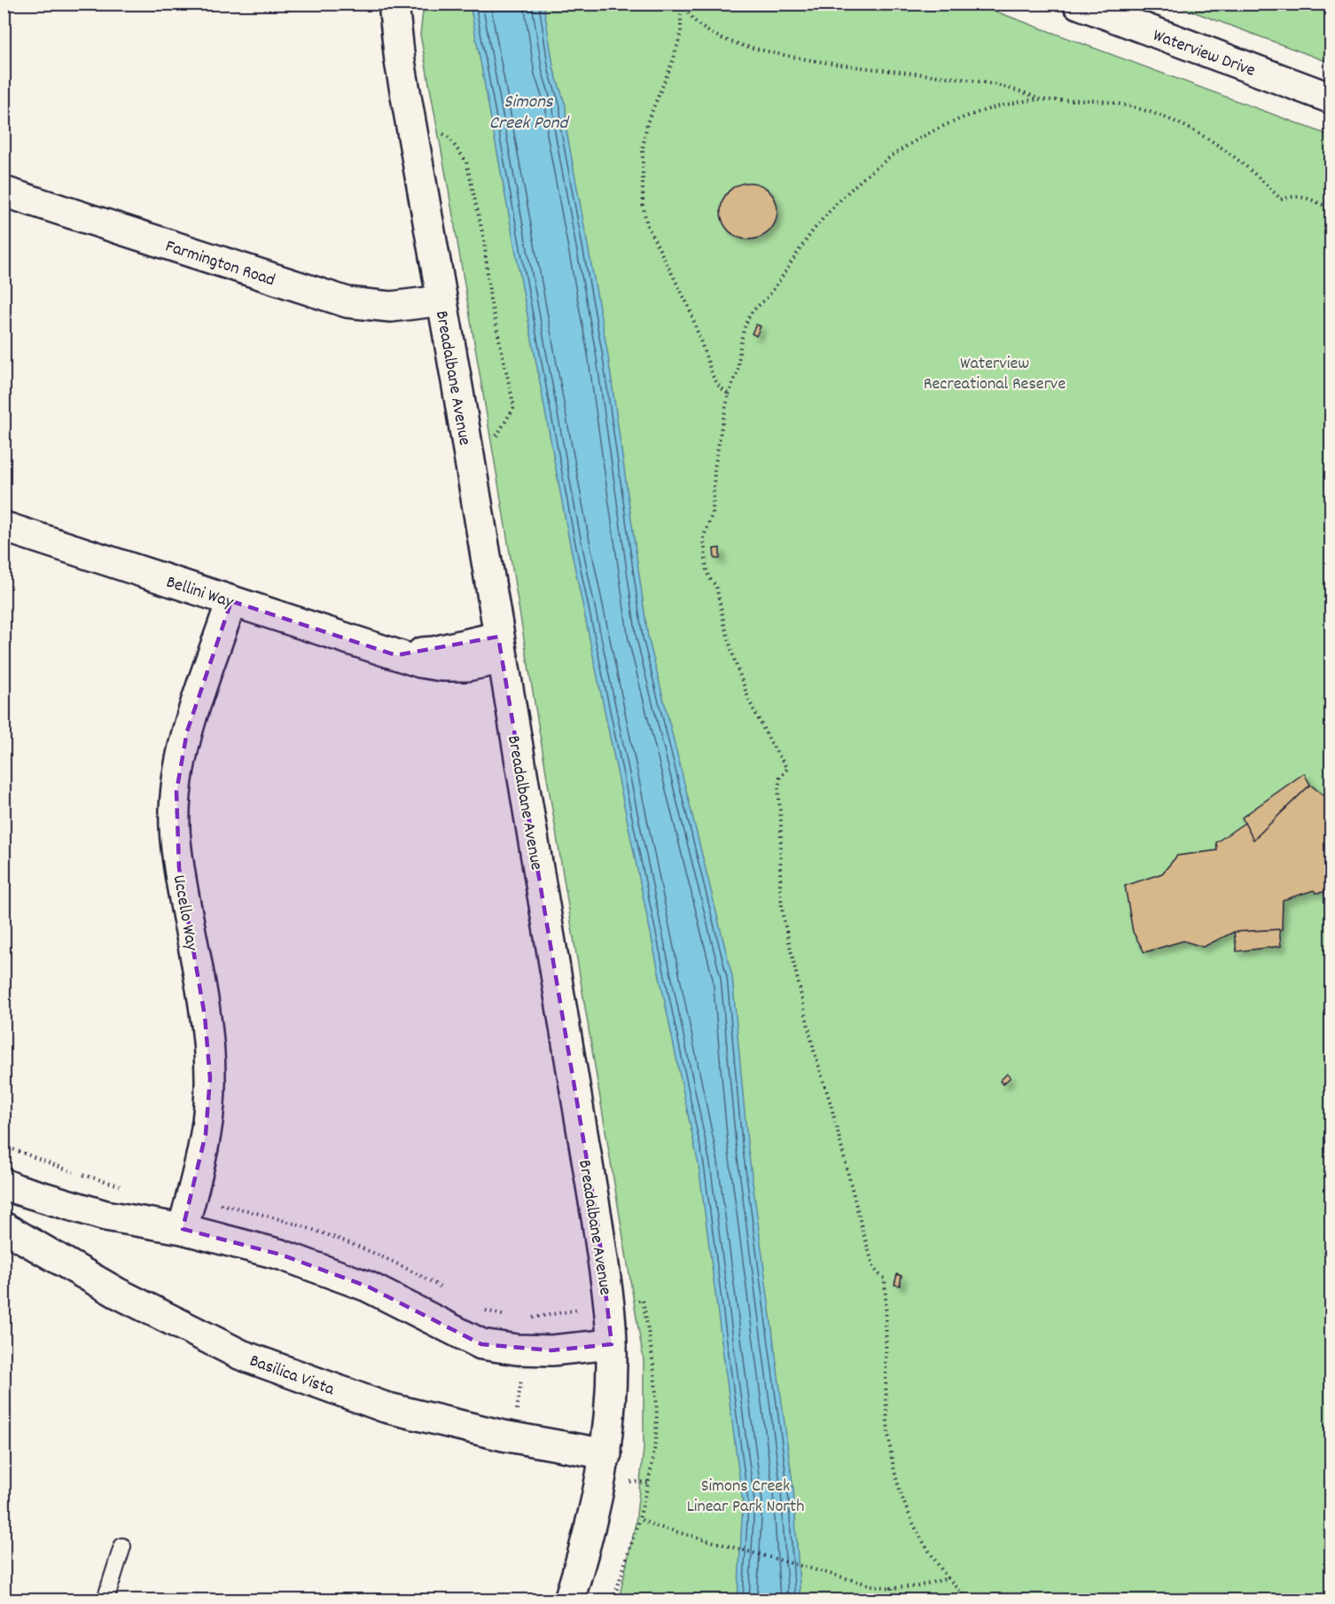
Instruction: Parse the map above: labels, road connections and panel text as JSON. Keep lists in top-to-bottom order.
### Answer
{
  "streets": {
    "street": [
      "Waterview Drive",
      "Farmington Road",
      "Breadalbane Avenue",
      "Bellini Way",
      "Uccello Way",
      "Basilica Vista"
    ]
  },
  "crossings": [
    ["Farmington Road", "Breadalbane Avenue"],
    ["Breadalbane Avenue", "Bellini Way"],
    ["Breadalbane Avenue", "Basilica Vista"],
    ["Bellini Way", "Uccello Way"]
  ],
  "water": ["Simons Creek Pond"],
  "parks": ["Waterview Recreational Reserve", "Simons Creek Linear Park North"]
}
